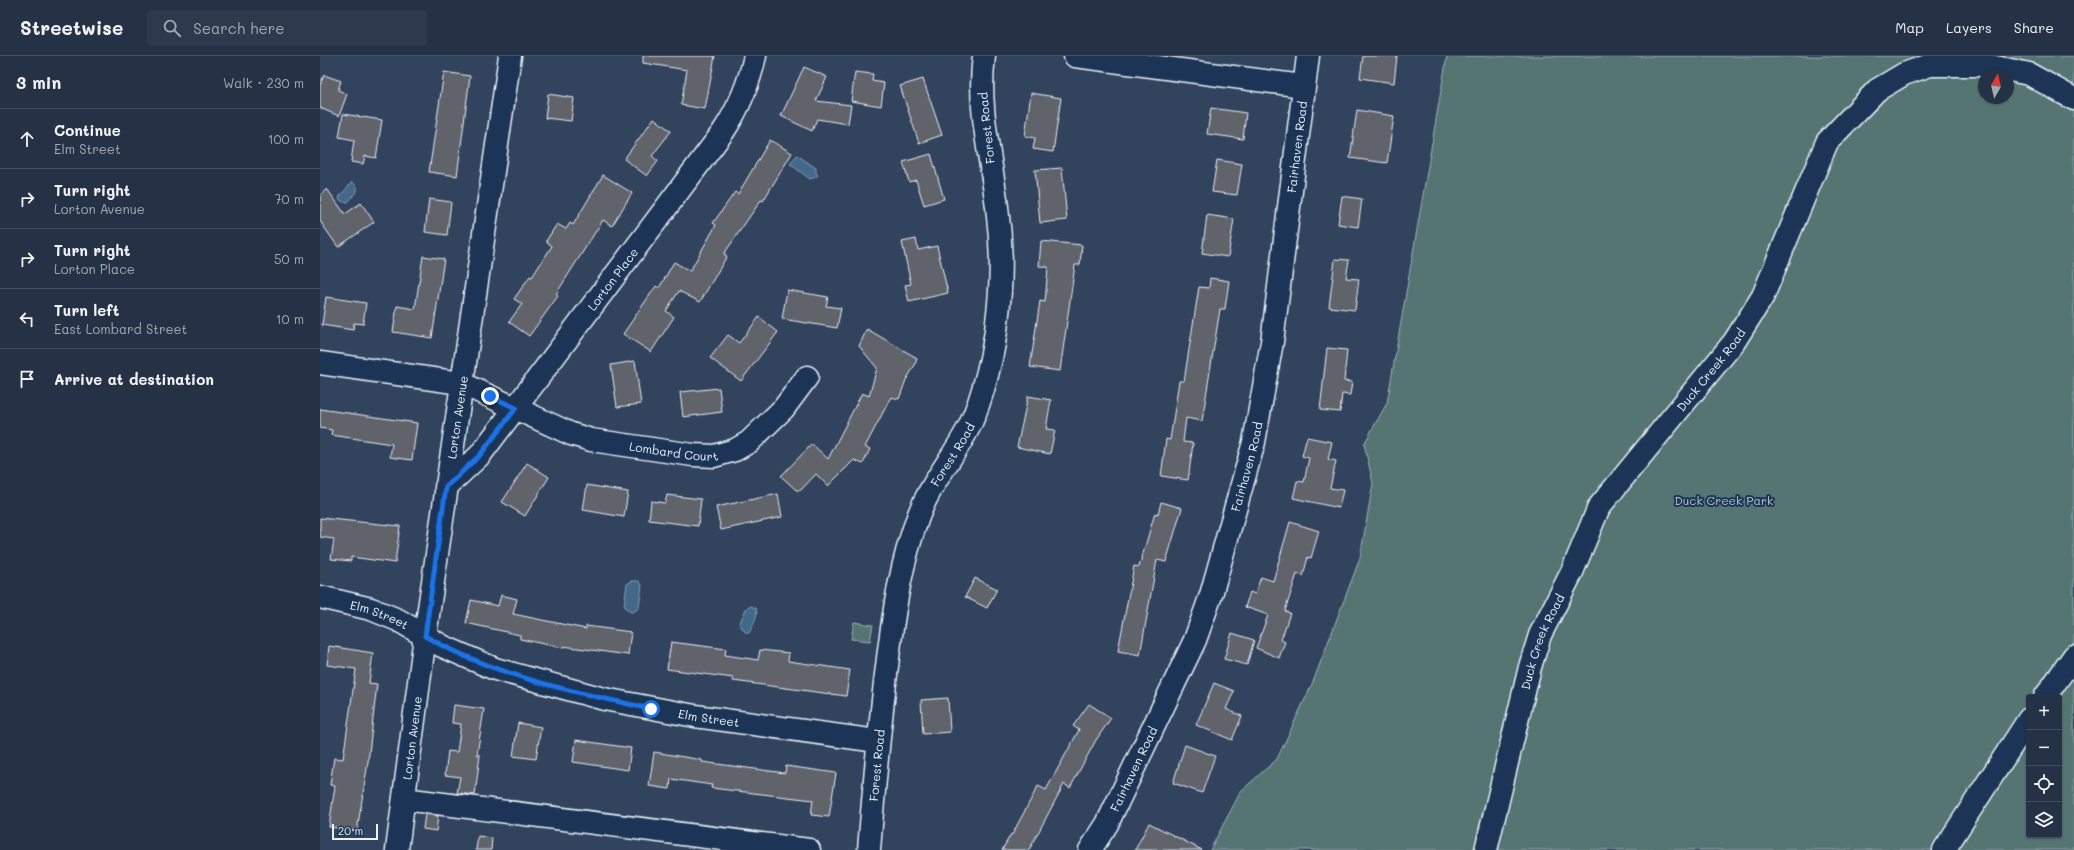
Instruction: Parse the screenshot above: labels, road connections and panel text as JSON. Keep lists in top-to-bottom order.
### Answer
{
  "streets": {
    "street": [
      "Forest Road",
      "Fairhaven Road",
      "Lorton Place",
      "Duck Creek Road",
      "Lorton Avenue",
      "Lombard Court",
      "Elm Street"
    ]
  },
  "crossings": [
    ["Forest Road", "Elm Street"],
    ["Lorton Place", "Lorton Avenue"],
    ["Lorton Place", "Lombard Court"],
    ["Lorton Avenue", "Lombard Court"],
    ["Lorton Avenue", "Elm Street"]
  ],
  "parks": ["Duck Creek Park"],
  "scale_bar": "20 m",
  "north": "top",
  "page": {
    "header": "Streetwise",
    "search": "Search here",
    "nav": ["Map", "Layers", "Share"],
    "heading": ["3 min", "Walk · 230 m"],
    "list": [
      ["Continue", "Elm Street", "100 m"],
      ["Turn right", "Lorton Avenue", "70 m"],
      ["Turn right", "Lorton Place", "50 m"],
      ["Turn left", "East Lombard Street", "10 m"],
      "Arrive at destination"
    ],
    "map_buttons": ["+", "−"],
    "scale": "20 m"
  }
}
